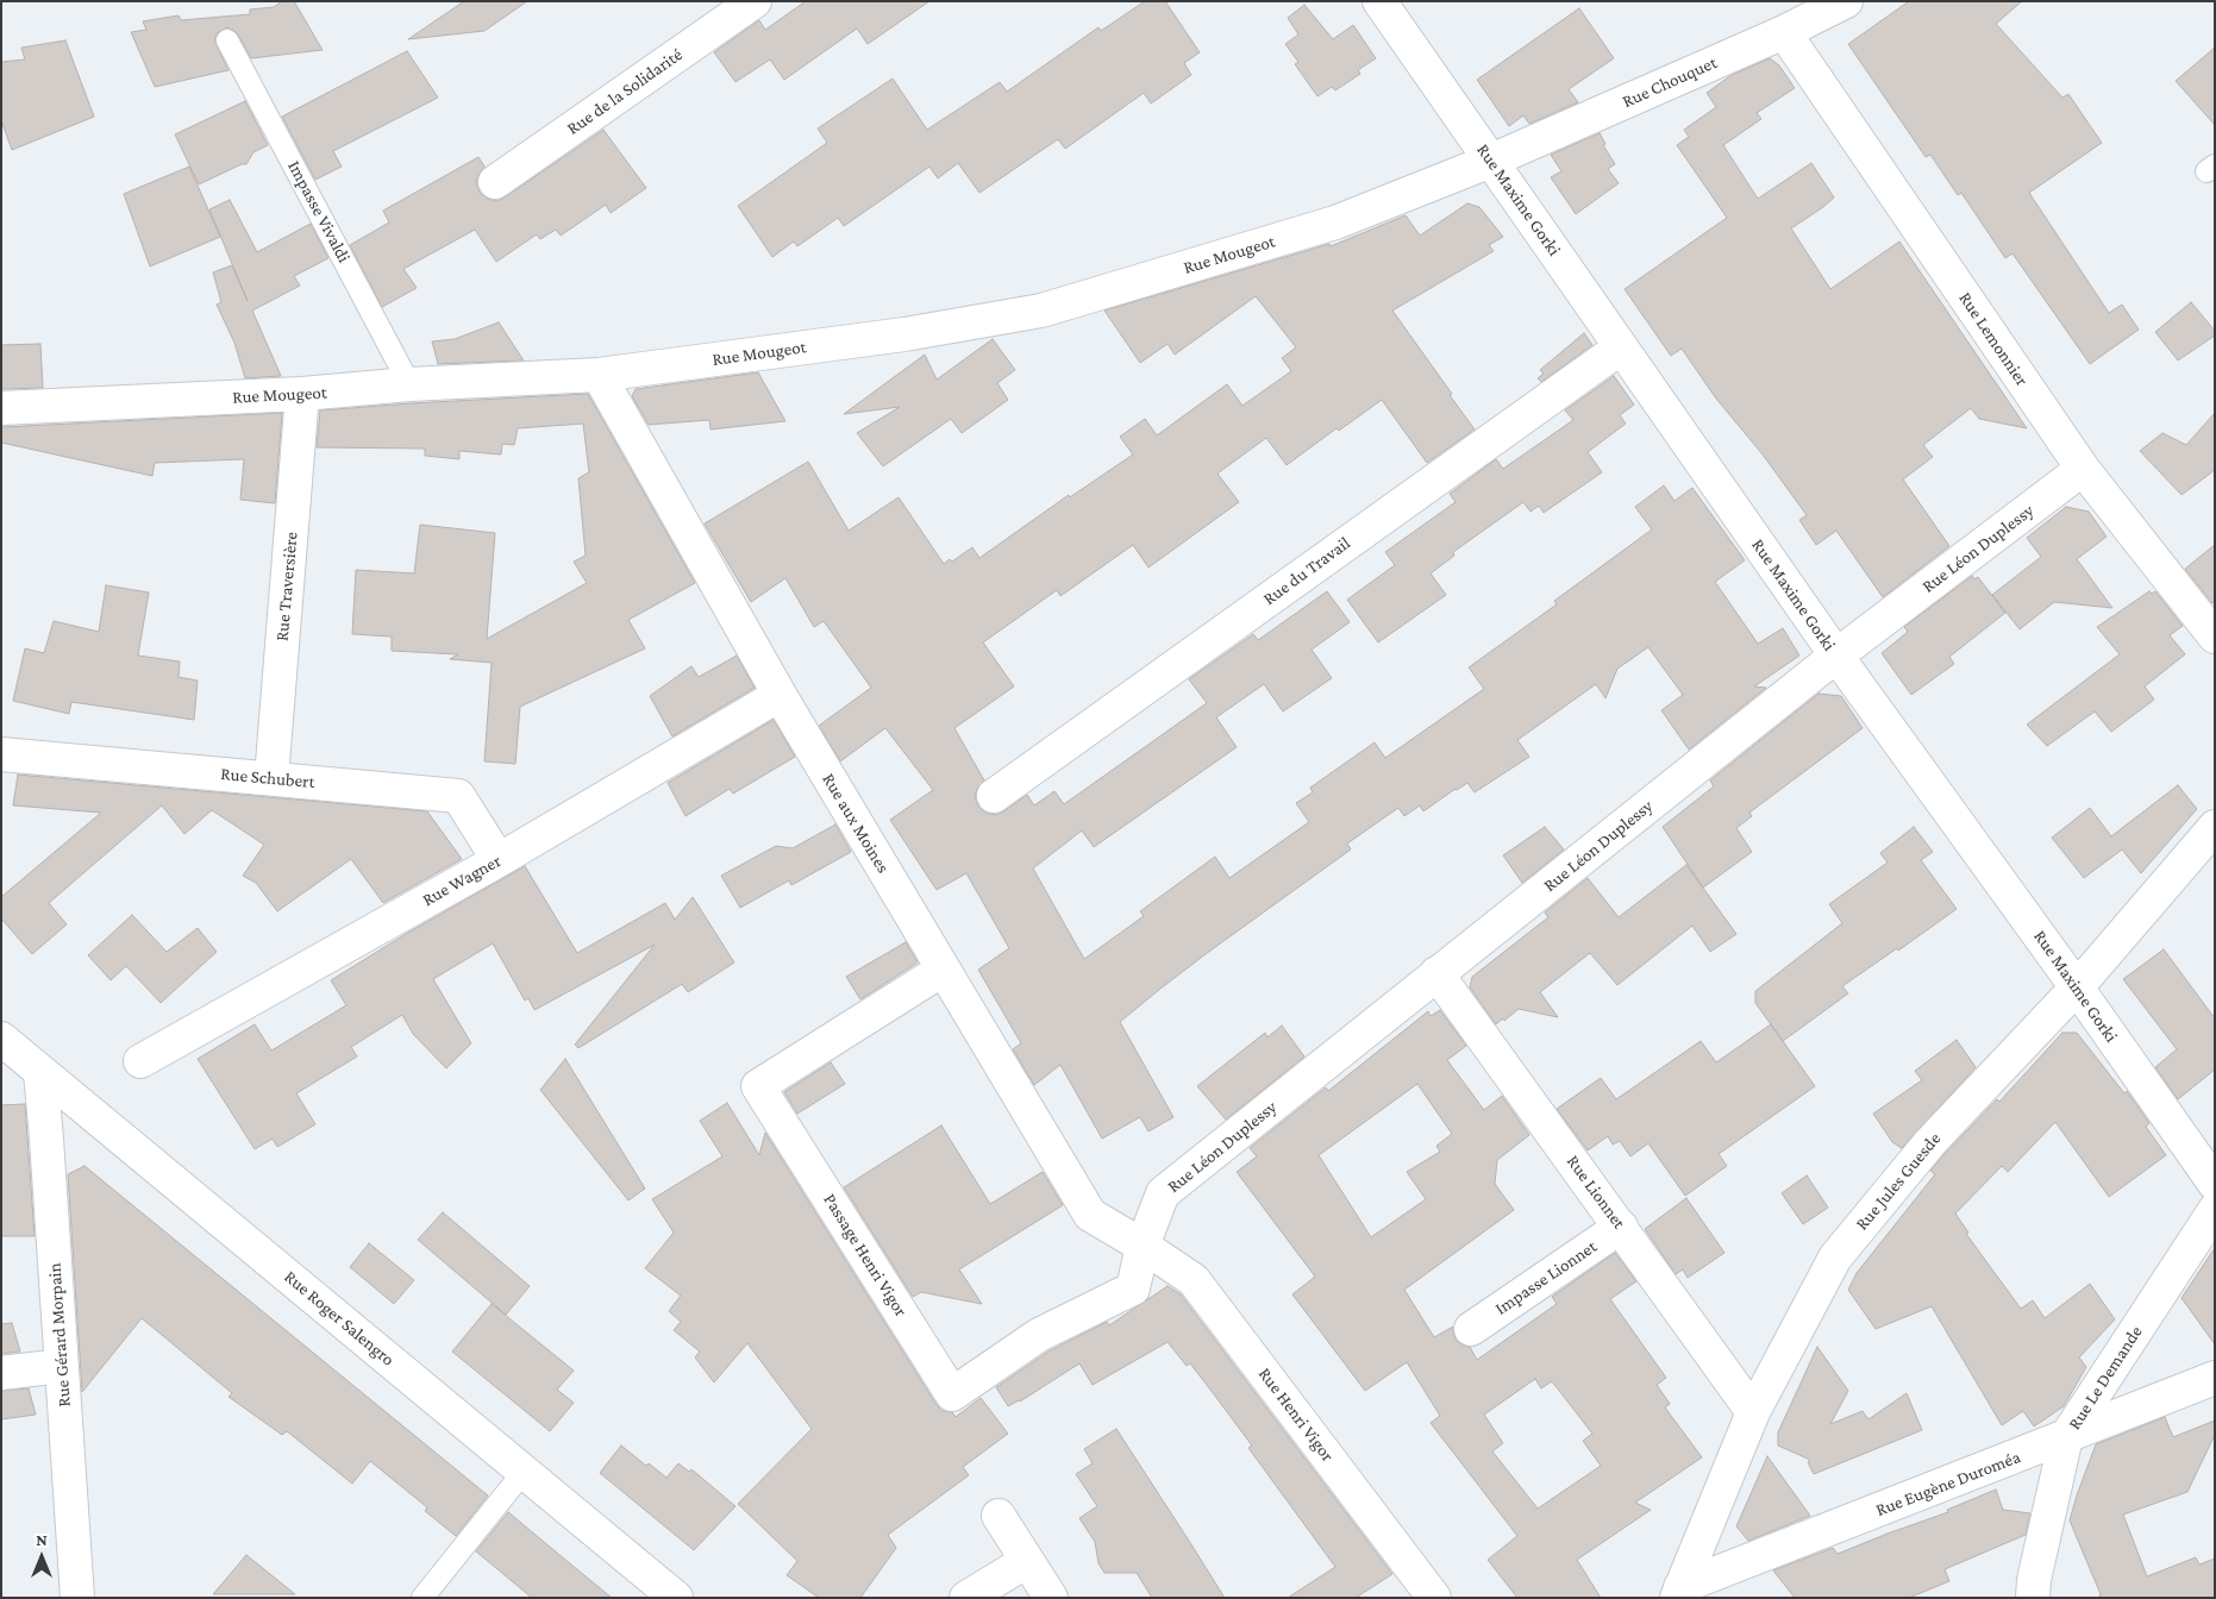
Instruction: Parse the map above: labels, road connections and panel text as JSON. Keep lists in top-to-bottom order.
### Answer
{
  "streets": {
    "street": [
      "Rue Chouquet",
      "Rue de la Solidarité",
      "Rue Maxime Gorki",
      "Rue Mougeot",
      "Rue Lemonnier",
      "Rue Léon Duplessy",
      "Rue du Travail",
      "Rue Traversière",
      "Rue Schubert",
      "Rue aux Moines",
      "Rue Wagner",
      "Rue Jules Guesde",
      "Rue Lionnet",
      "Passage Henri Vigor",
      "Impasse Lionnet",
      "Rue Roger Salengro",
      "Rue Gérard Morpain",
      "Rue Le Demande",
      "Rue Henri Vigor",
      "Rue Eugène Duroméa"
    ],
    "lane": ["Impasse Vivaldi"]
  },
  "crossings": [
    ["Rue Chouquet", "Rue Maxime Gorki"],
    ["Rue Chouquet", "Rue Mougeot"],
    ["Rue Chouquet", "Rue Lemonnier"],
    ["Rue Maxime Gorki", "Rue Mougeot"],
    ["Rue Maxime Gorki", "Rue Léon Duplessy"],
    ["Rue Maxime Gorki", "Rue du Travail"],
    ["Rue Maxime Gorki", "Rue Jules Guesde"],
    ["Impasse Vivaldi", "Rue Mougeot"],
    ["Rue Mougeot", "Rue Traversière"],
    ["Rue Mougeot", "Rue aux Moines"],
    ["Rue Lemonnier", "Rue Léon Duplessy"],
    ["Rue Léon Duplessy", "Rue aux Moines"],
    ["Rue Léon Duplessy", "Rue Lionnet"],
    ["Rue Léon Duplessy", "Passage Henri Vigor"],
    ["Rue Léon Duplessy", "Rue Henri Vigor"],
    ["Rue Traversière", "Rue Schubert"],
    ["Rue Schubert", "Rue Wagner"],
    ["Rue aux Moines", "Rue Wagner"],
    ["Rue aux Moines", "Passage Henri Vigor"],
    ["Rue aux Moines", "Rue Henri Vigor"],
    ["Rue Jules Guesde", "Rue Lionnet"],
    ["Rue Jules Guesde", "Rue Eugène Duroméa"],
    ["Rue Lionnet", "Impasse Lionnet"],
    ["Passage Henri Vigor", "Rue Henri Vigor"],
    ["Rue Roger Salengro", "Rue Gérard Morpain"],
    ["Rue Le Demande", "Rue Eugène Duroméa"]
  ],
  "north": "top"
}
